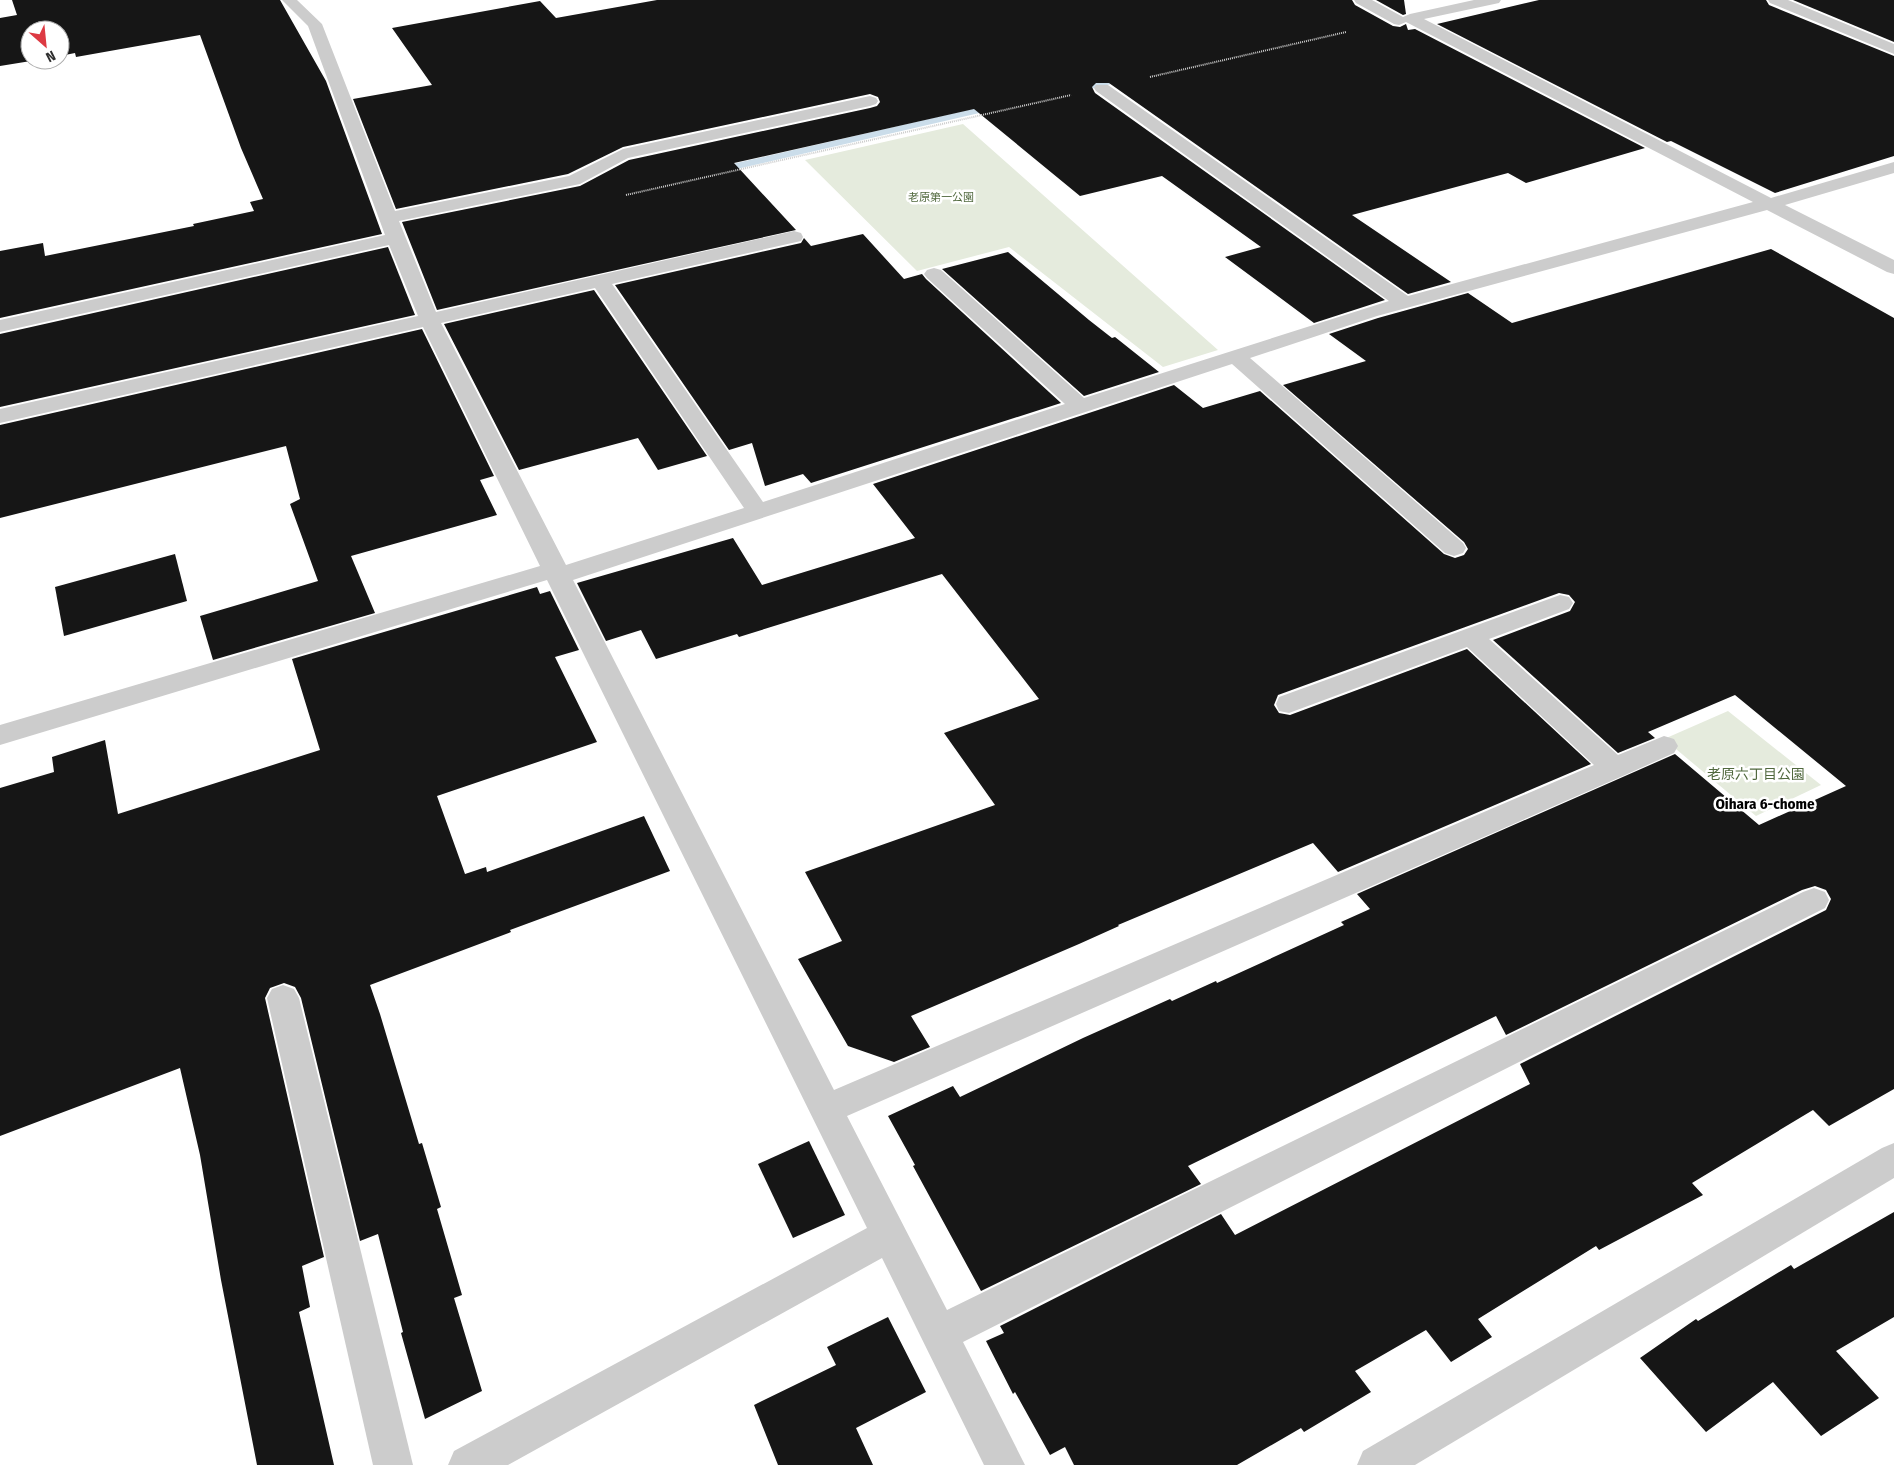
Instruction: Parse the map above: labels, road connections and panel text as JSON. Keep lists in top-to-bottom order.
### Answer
{
  "districts": ["Oihara 6-chome"],
  "parks": ["老原第一公園", "老原六丁目公園"],
  "north": "bottom right"
}
